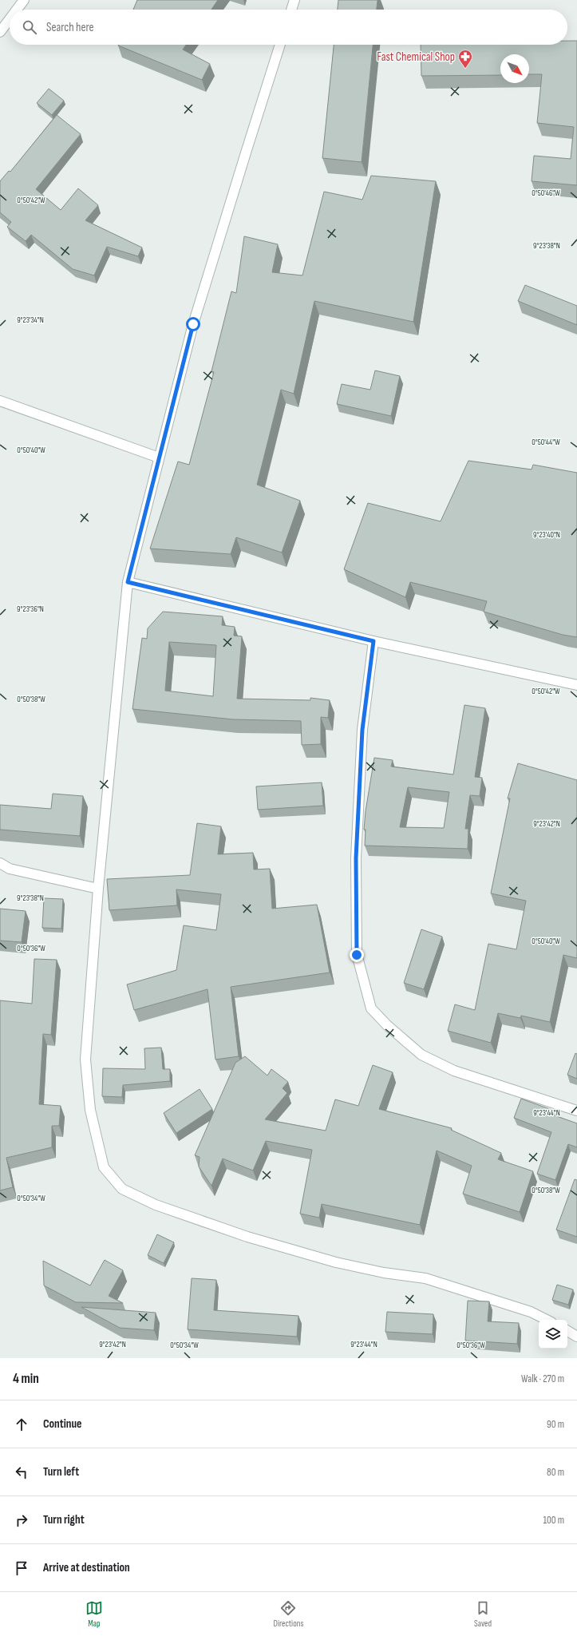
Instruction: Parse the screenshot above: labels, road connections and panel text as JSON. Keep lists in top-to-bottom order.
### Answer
{
  "places": {
    "pharmacy": ["Fast Chemical Shop"]
  },
  "north": "bottom right",
  "page": {
    "search": "Search here",
    "heading": ["4 min", "Walk · 270 m"],
    "list": [
      ["Continue", "90 m"],
      ["Turn left", "80 m"],
      ["Turn right", "100 m"],
      "Arrive at destination"
    ],
    "nav": ["Map", "Directions", "Saved"]
  },
  "coordinates": [
    "0°50'46\"W",
    "0°50'42\"W",
    "9°23'38\"N",
    "9°23'34\"N",
    "0°50'44\"W",
    "0°50'40\"W",
    "9°23'40\"N",
    "9°23'36\"N",
    "0°50'38\"W",
    "9°23'42\"N",
    "0°50'36\"W",
    "9°23'44\"N",
    "0°50'34\"W"
  ]
}
